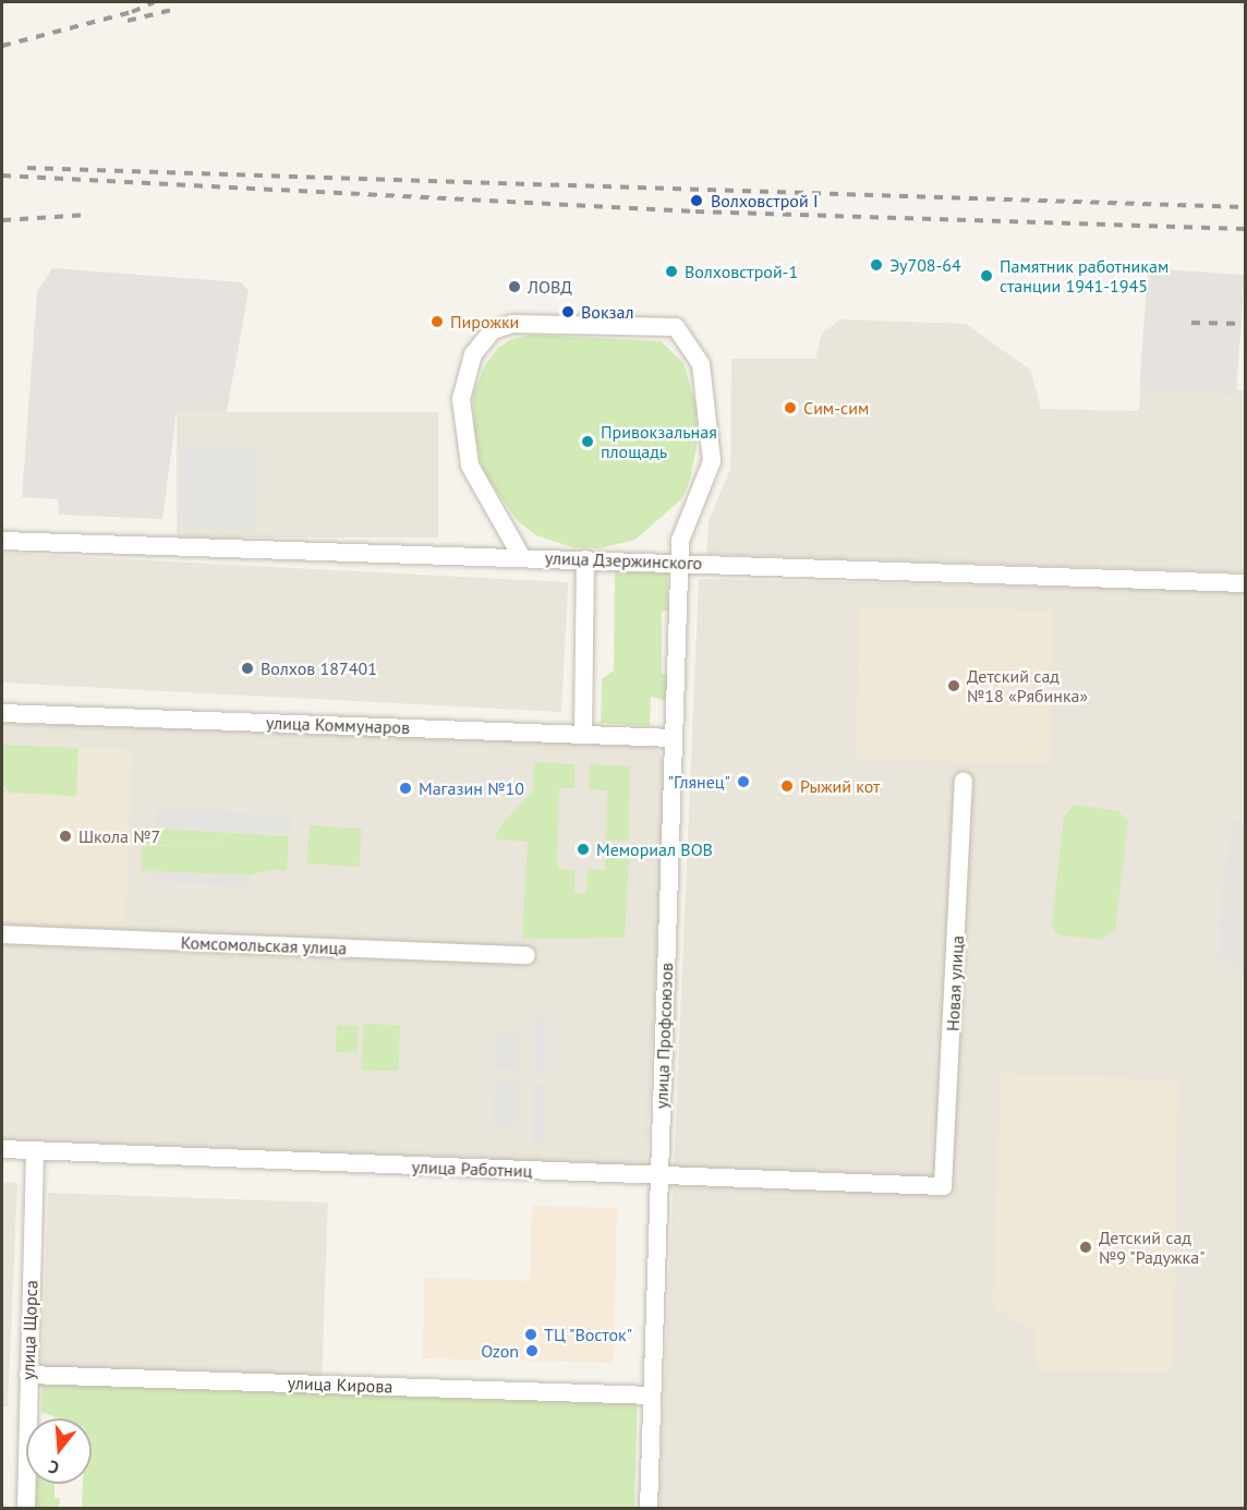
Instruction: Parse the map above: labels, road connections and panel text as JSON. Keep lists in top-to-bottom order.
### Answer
{
  "streets": {
    "street": [
      "улица Дзержинского",
      "улица Коммунаров",
      "Комсомольская улица",
      "Новая улица",
      "улица Профсоюзов",
      "улица Работниц",
      "улица Щорса",
      "улица Кирова"
    ]
  },
  "crossings": [
    ["улица Дзержинского", "улица Профсоюзов"],
    ["улица Коммунаров", "улица Профсоюзов"],
    ["Новая улица", "улица Работниц"],
    ["улица Профсоюзов", "улица Работниц"],
    ["улица Профсоюзов", "улица Кирова"],
    ["улица Работниц", "улица Щорса"],
    ["улица Щорса", "улица Кирова"]
  ],
  "places": [
    "Волховстрой I",
    "Эу708-64",
    "Волховстрой-1",
    "Памятник работникам станции 1941-1945",
    "ЛОВД",
    "Вокзал",
    "Пирожки",
    "Сим-сим",
    "Привокзальная площадь",
    "Волхов 187401",
    "Детский сад №18 «Рябинка»",
    "\"Глянец\"",
    "Рыжий кот",
    "Магазин №10",
    "Школа №7",
    "Мемориал ВОВ",
    "Детский cад №9 \"Радужка\"",
    "ТЦ \"Восток\"",
    "Ozon"
  ],
  "north": "bottom"
}
